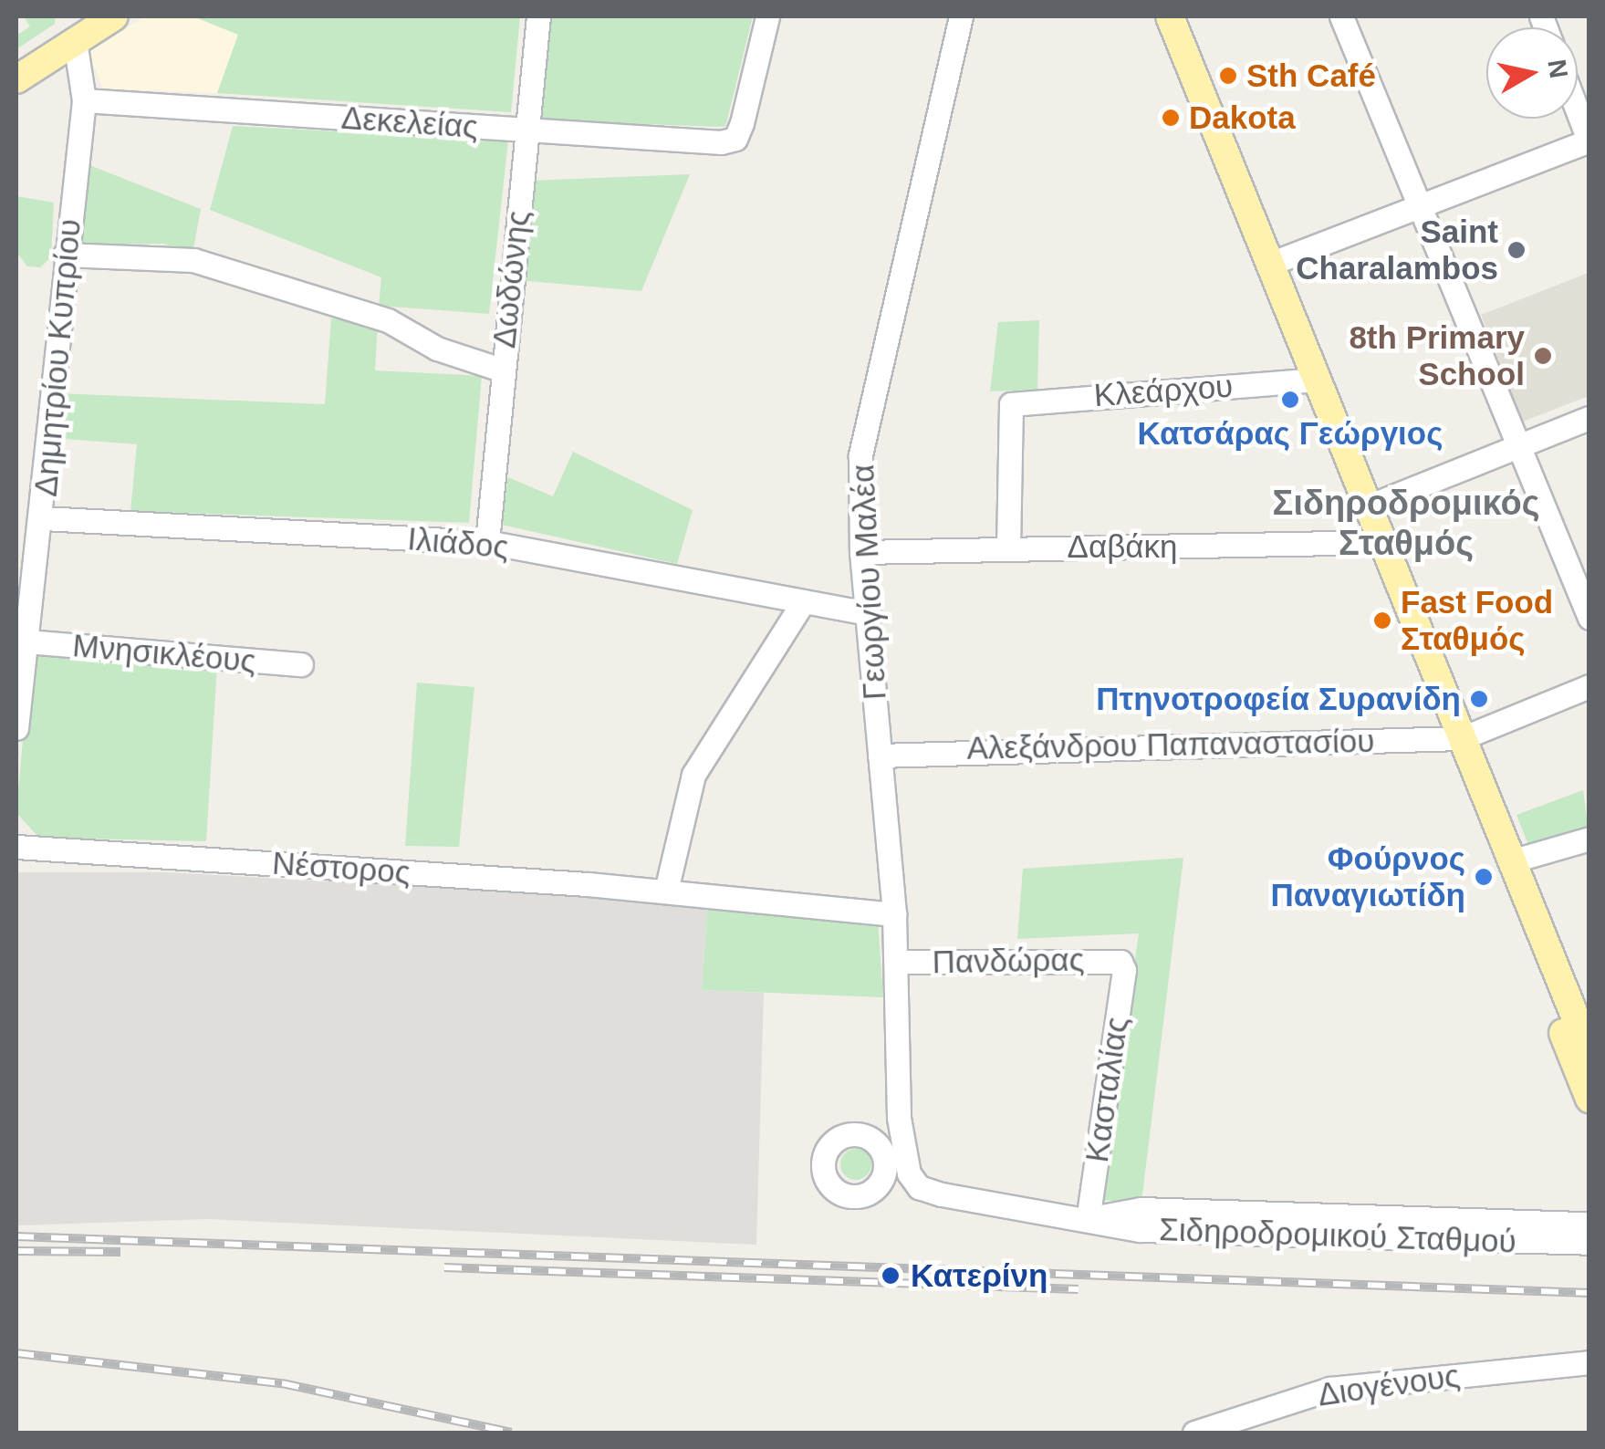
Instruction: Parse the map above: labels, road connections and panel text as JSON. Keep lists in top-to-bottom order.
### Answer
{
  "streets": {
    "street": [
      "Δεκελείας",
      "Δωδώνης",
      "Δημητρίου Κυπρίου",
      "Κλεάρχου",
      "Ιλιάδος",
      "Δαβάκη",
      "Γεωργίου Μαλέα",
      "Μνησικλέους",
      "Αλεξάνδρου Παπαναστασίου",
      "Νέστορος",
      "Πανδώρας",
      "Κασταλίας",
      "Σιδηροδρομικού Σταθμού",
      "Διογένους"
    ]
  },
  "crossings": [
    ["Δεκελείας", "Δωδώνης"],
    ["Δεκελείας", "Δημητρίου Κυπρίου"],
    ["Δωδώνης", "Ιλιάδος"],
    ["Δημητρίου Κυπρίου", "Ιλιάδος"],
    ["Δημητρίου Κυπρίου", "Μνησικλέους"],
    ["Κλεάρχου", "Δαβάκη"],
    ["Ιλιάδος", "Γεωργίου Μαλέα"],
    ["Δαβάκη", "Γεωργίου Μαλέα"],
    ["Γεωργίου Μαλέα", "Αλεξάνδρου Παπαναστασίου"],
    ["Γεωργίου Μαλέα", "Νέστορος"],
    ["Γεωργίου Μαλέα", "Πανδώρας"],
    ["Γεωργίου Μαλέα", "Σιδηροδρομικού Σταθμού"],
    ["Πανδώρας", "Κασταλίας"],
    ["Κασταλίας", "Σιδηροδρομικού Σταθμού"]
  ],
  "districts": ["Σιδηροδρομικός Σταθμός"],
  "places": [
    "Sth Café",
    "Dakota",
    "Saint Charalambos",
    "8th Primary School",
    "Κατσάρας Γεώργιος",
    "Fast Food Σταθμός",
    "Πτηνοτροφεία Συρανίδη",
    "Φούρνος Παναγιωτίδη",
    "Κατερίνη"
  ],
  "north": "right"
}
